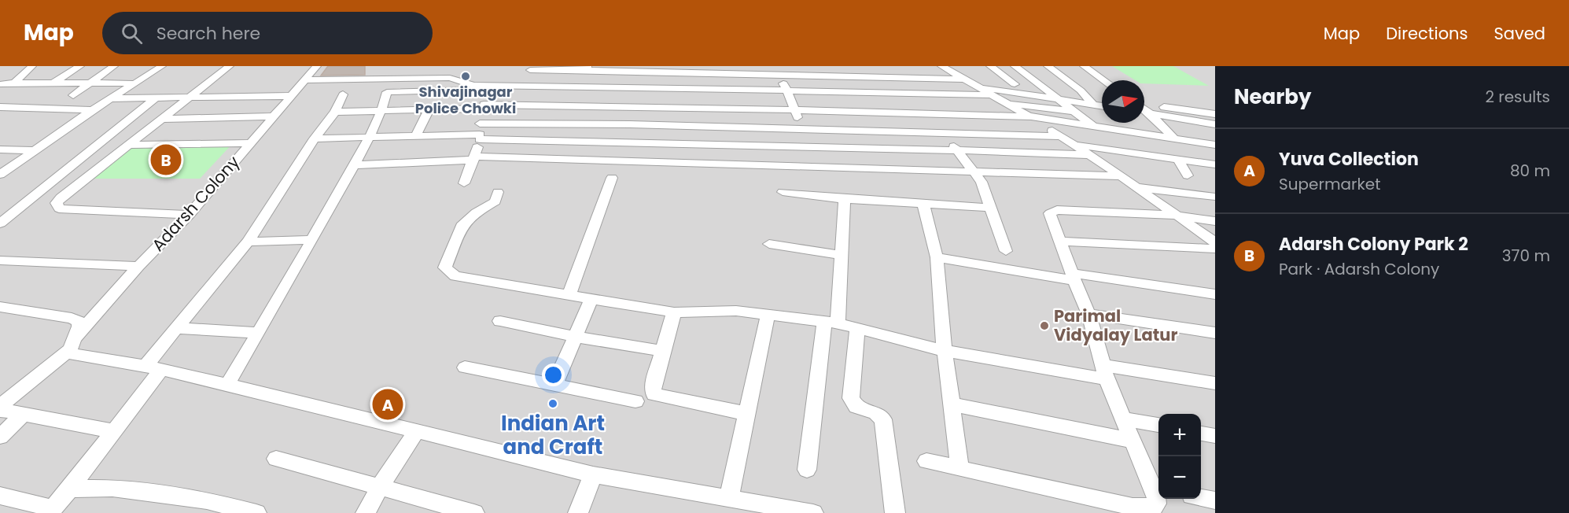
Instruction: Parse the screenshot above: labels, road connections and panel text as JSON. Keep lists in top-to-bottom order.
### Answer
{
  "streets": {
    "street": ["Adarsh Colony"]
  },
  "places": ["Shivajinagar Police Chowki", "Parimal Vidyalay Latur", "Indian Art and Craft"],
  "north": "right",
  "page": {
    "header": "Map",
    "search": "Search here",
    "nav": ["Map", "Directions", "Saved"],
    "heading": ["Nearby", "2 results"],
    "list": [
      {
        "mark": "A",
        "name": "Yuva Collection",
        "note": "Supermarket",
        "value": "80 m"
      },
      {
        "mark": "B",
        "name": "Adarsh Colony Park 2",
        "note": "Park · Adarsh Colony",
        "value": "370 m"
      }
    ],
    "pins": ["B", "A"],
    "map_buttons": ["+", "−"]
  }
}
